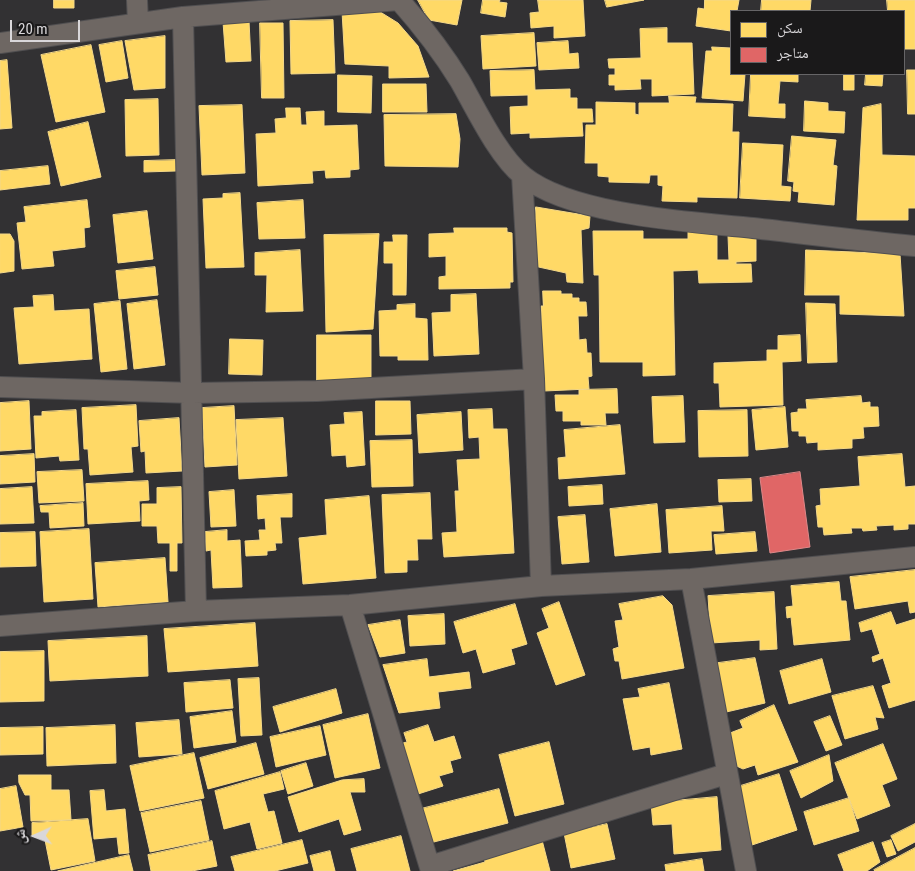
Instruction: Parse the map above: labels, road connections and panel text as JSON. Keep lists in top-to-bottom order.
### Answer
{
  "legend": ["سكن", "متاجر"],
  "scale_bar": "20 m",
  "north": "left"
}
